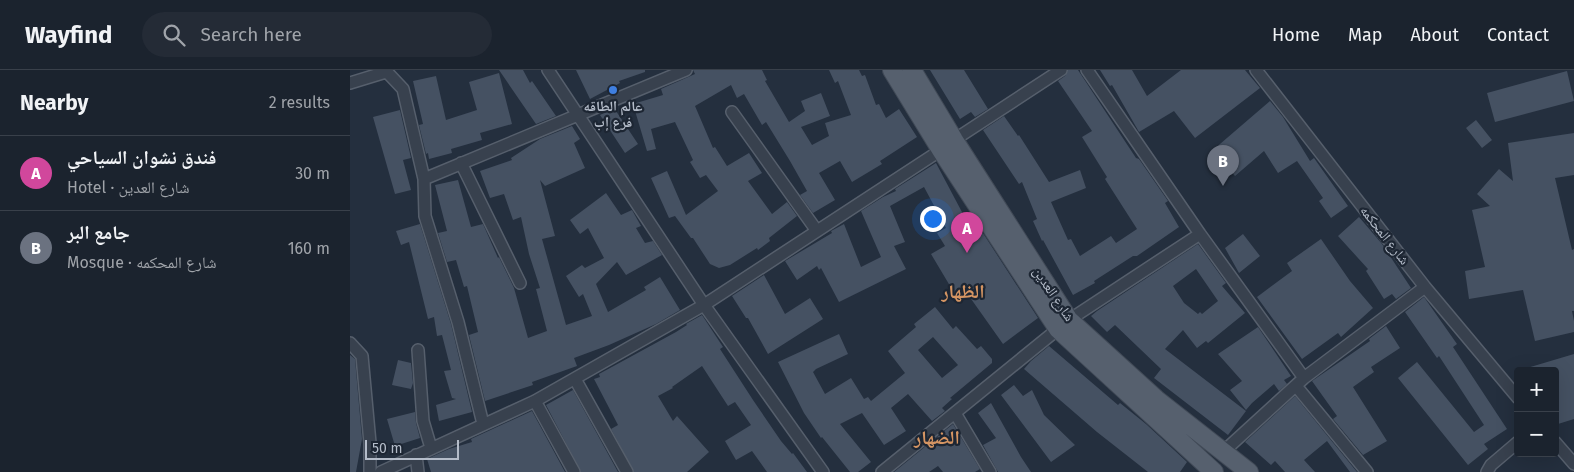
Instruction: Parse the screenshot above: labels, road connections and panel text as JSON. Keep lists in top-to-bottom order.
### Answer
{
  "streets": {
    "main road": ["شارع العدين"],
    "street": ["شارع المحكمه"]
  },
  "districts": ["الظهار", "الضهار"],
  "places": ["عالم الطاقه فرع إب"],
  "scale_bar": "50 m",
  "page": {
    "header": "Wayfind",
    "search": "Search here",
    "nav": [
      "Home",
      "Map",
      "About",
      "Contact"
    ],
    "heading": ["Nearby", "2 results"],
    "list": [
      {
        "mark": "A",
        "name": "فندق نشوان السياحي",
        "note": "Hotel · شارع العدين",
        "value": "30 m"
      },
      {
        "mark": "B",
        "name": "جامع البر",
        "note": "Mosque · شارع المحكمه",
        "value": "160 m"
      }
    ],
    "pins": ["B", "A"],
    "map_buttons": ["+", "−"],
    "scale": "50 m"
  }
}
